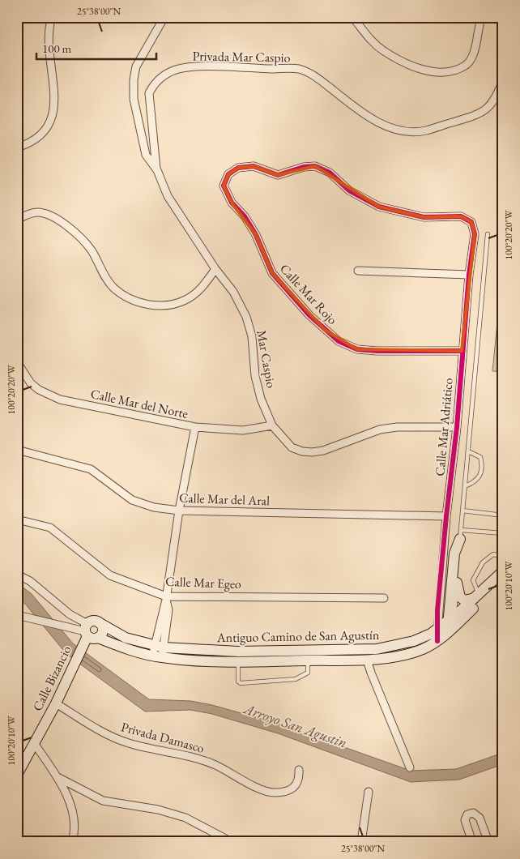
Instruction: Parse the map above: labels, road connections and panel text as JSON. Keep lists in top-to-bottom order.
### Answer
{
  "streets": {
    "street": [
      "Privada Mar Caspio",
      "Calle Mar Rojo",
      "Mar Caspio",
      "Calle Mar del Norte",
      "Calle Mar Adriático",
      "Calle Mar del Aral",
      "Calle Mar Egeo",
      "Antiguo Camino de San Agustín",
      "Calle Bizancio",
      "Privada Damasco"
    ]
  },
  "crossings": [
    ["Privada Mar Caspio", "Mar Caspio"],
    ["Calle Mar Rojo", "Calle Mar Adriático"],
    ["Mar Caspio", "Calle Mar del Norte"],
    ["Mar Caspio", "Calle Mar Adriático"],
    ["Calle Mar Adriático", "Calle Mar del Aral"],
    ["Calle Mar Adriático", "Antiguo Camino de San Agustín"],
    ["Antiguo Camino de San Agustín", "Calle Bizancio"],
    ["Calle Bizancio", "Privada Damasco"]
  ],
  "water": ["Arroyo San Agustin"],
  "scale_bar": "100 m",
  "coordinates": ["25°38'00\"N", "100°20'20\"W", "100°20'10\"W"]
}
